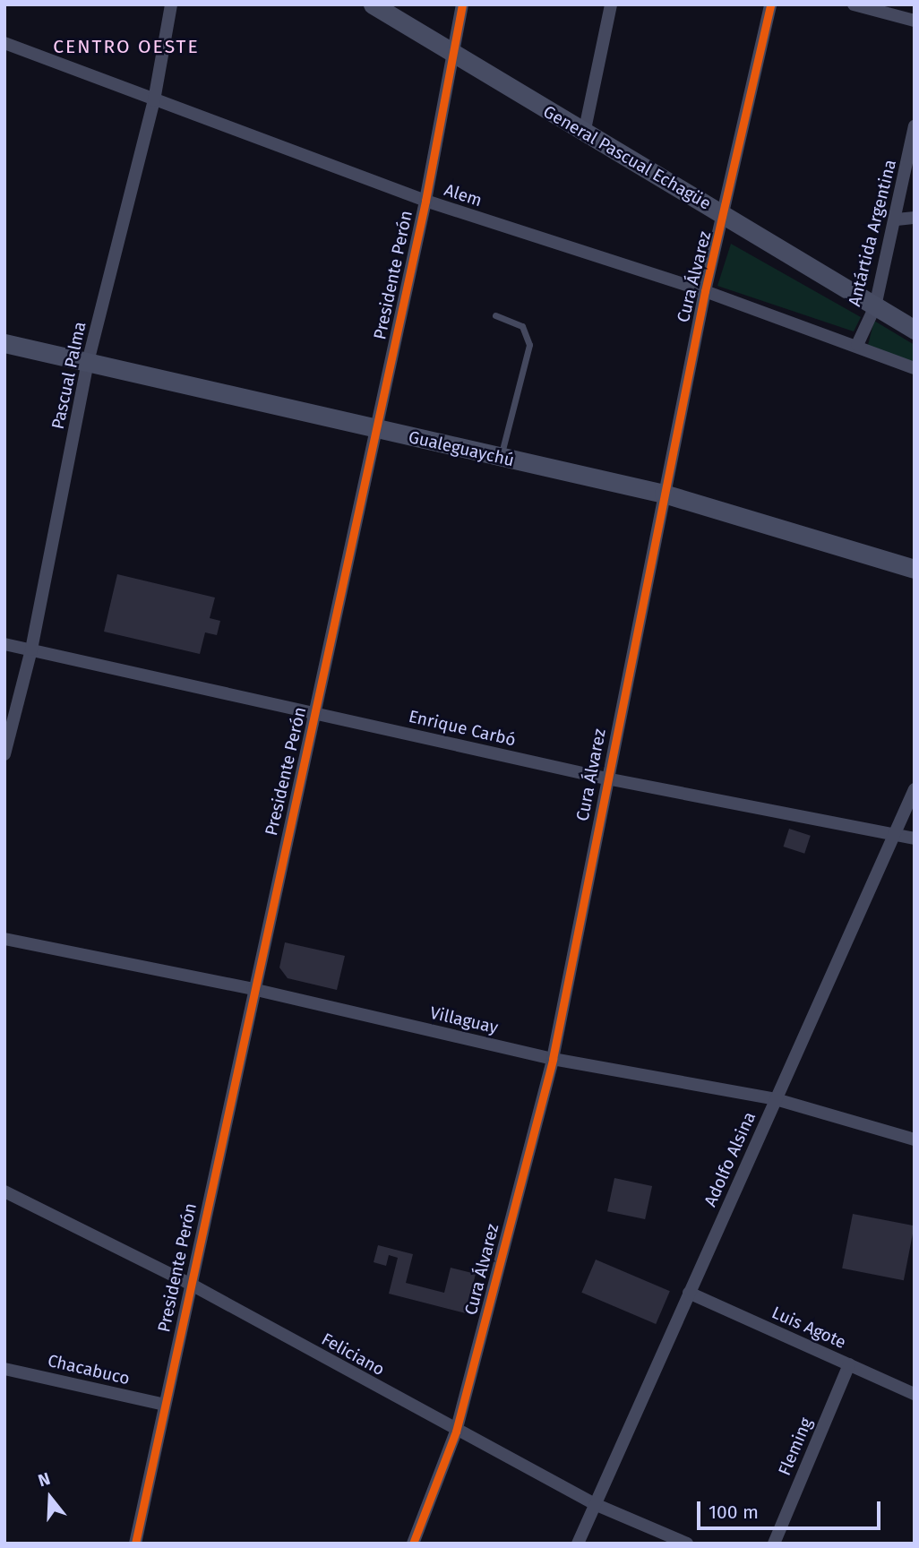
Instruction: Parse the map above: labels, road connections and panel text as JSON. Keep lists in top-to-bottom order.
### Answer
{
  "streets": {
    "street": [
      "General Pascual Echagüe",
      "Alem",
      "Antártida Argentina",
      "Presidente Perón",
      "Cura Álvarez",
      "Pascual Palma",
      "Gualeguaychú",
      "Enrique Carbó",
      "Villaguay",
      "Adolfo Alsina",
      "Luis Agote",
      "Feliciano",
      "Chacabuco",
      "Fleming"
    ]
  },
  "crossings": [
    ["General Pascual Echagüe", "Antártida Argentina"],
    ["General Pascual Echagüe", "Presidente Perón"],
    ["General Pascual Echagüe", "Cura Álvarez"],
    ["Alem", "Antártida Argentina"],
    ["Alem", "Presidente Perón"],
    ["Alem", "Cura Álvarez"],
    ["Alem", "Pascual Palma"],
    ["Presidente Perón", "Gualeguaychú"],
    ["Presidente Perón", "Enrique Carbó"],
    ["Presidente Perón", "Villaguay"],
    ["Presidente Perón", "Feliciano"],
    ["Presidente Perón", "Chacabuco"],
    ["Cura Álvarez", "Gualeguaychú"],
    ["Cura Álvarez", "Enrique Carbó"],
    ["Cura Álvarez", "Villaguay"],
    ["Cura Álvarez", "Feliciano"],
    ["Pascual Palma", "Gualeguaychú"],
    ["Pascual Palma", "Enrique Carbó"],
    ["Enrique Carbó", "Adolfo Alsina"],
    ["Villaguay", "Adolfo Alsina"],
    ["Adolfo Alsina", "Luis Agote"],
    ["Adolfo Alsina", "Feliciano"],
    ["Luis Agote", "Fleming"]
  ],
  "districts": ["CENTRO OESTE"],
  "scale_bar": "100 m",
  "north": "top"
}
